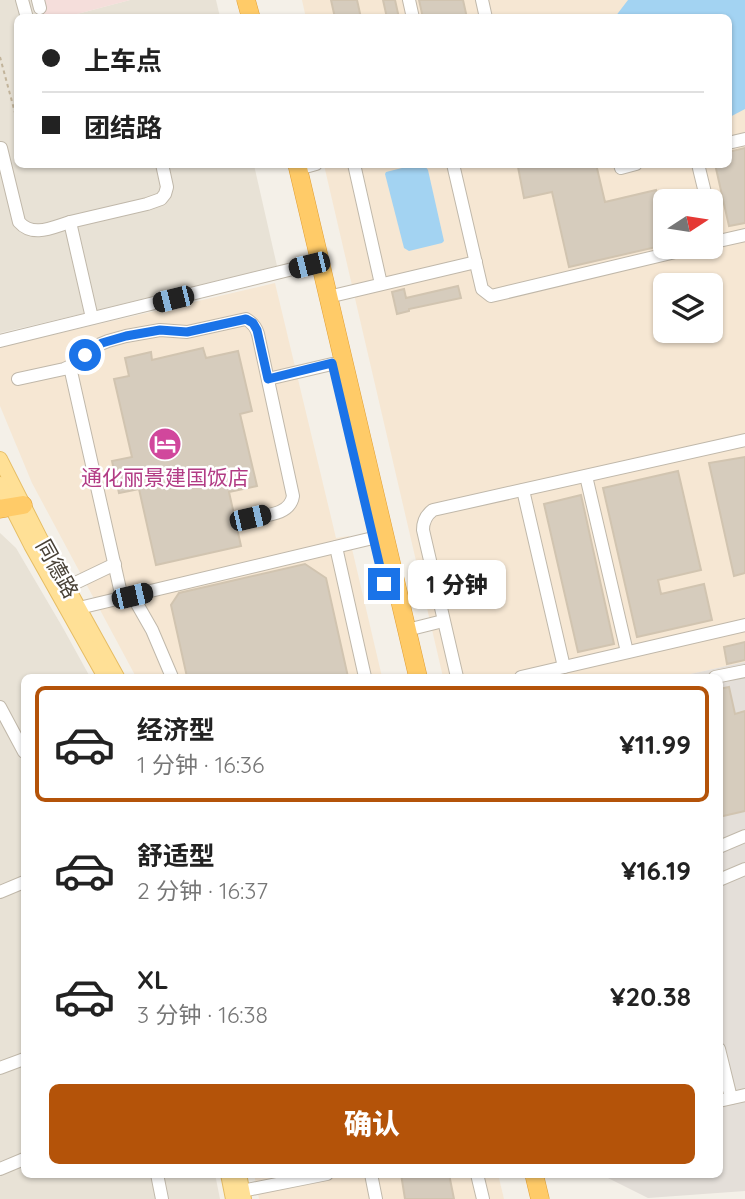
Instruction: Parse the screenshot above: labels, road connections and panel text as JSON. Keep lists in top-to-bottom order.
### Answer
{
  "streets": {
    "main road": ["同德路"]
  },
  "places": {
    "hotel": ["通化丽景建国饭店"]
  },
  "north": "right",
  "page": {
    "banner": ["上车点", "团结路"],
    "bubble": "1 分钟",
    "list": [
      {
        "name": "经济型",
        "note": "1 分钟 · 16:36",
        "value": "¥11.99"
      },
      {
        "name": "舒适型",
        "note": "2 分钟 · 16:37",
        "value": "¥16.19"
      },
      {
        "name": "XL",
        "note": "3 分钟 · 16:38",
        "value": "¥20.38"
      }
    ],
    "buttons": "确认"
  }
}
